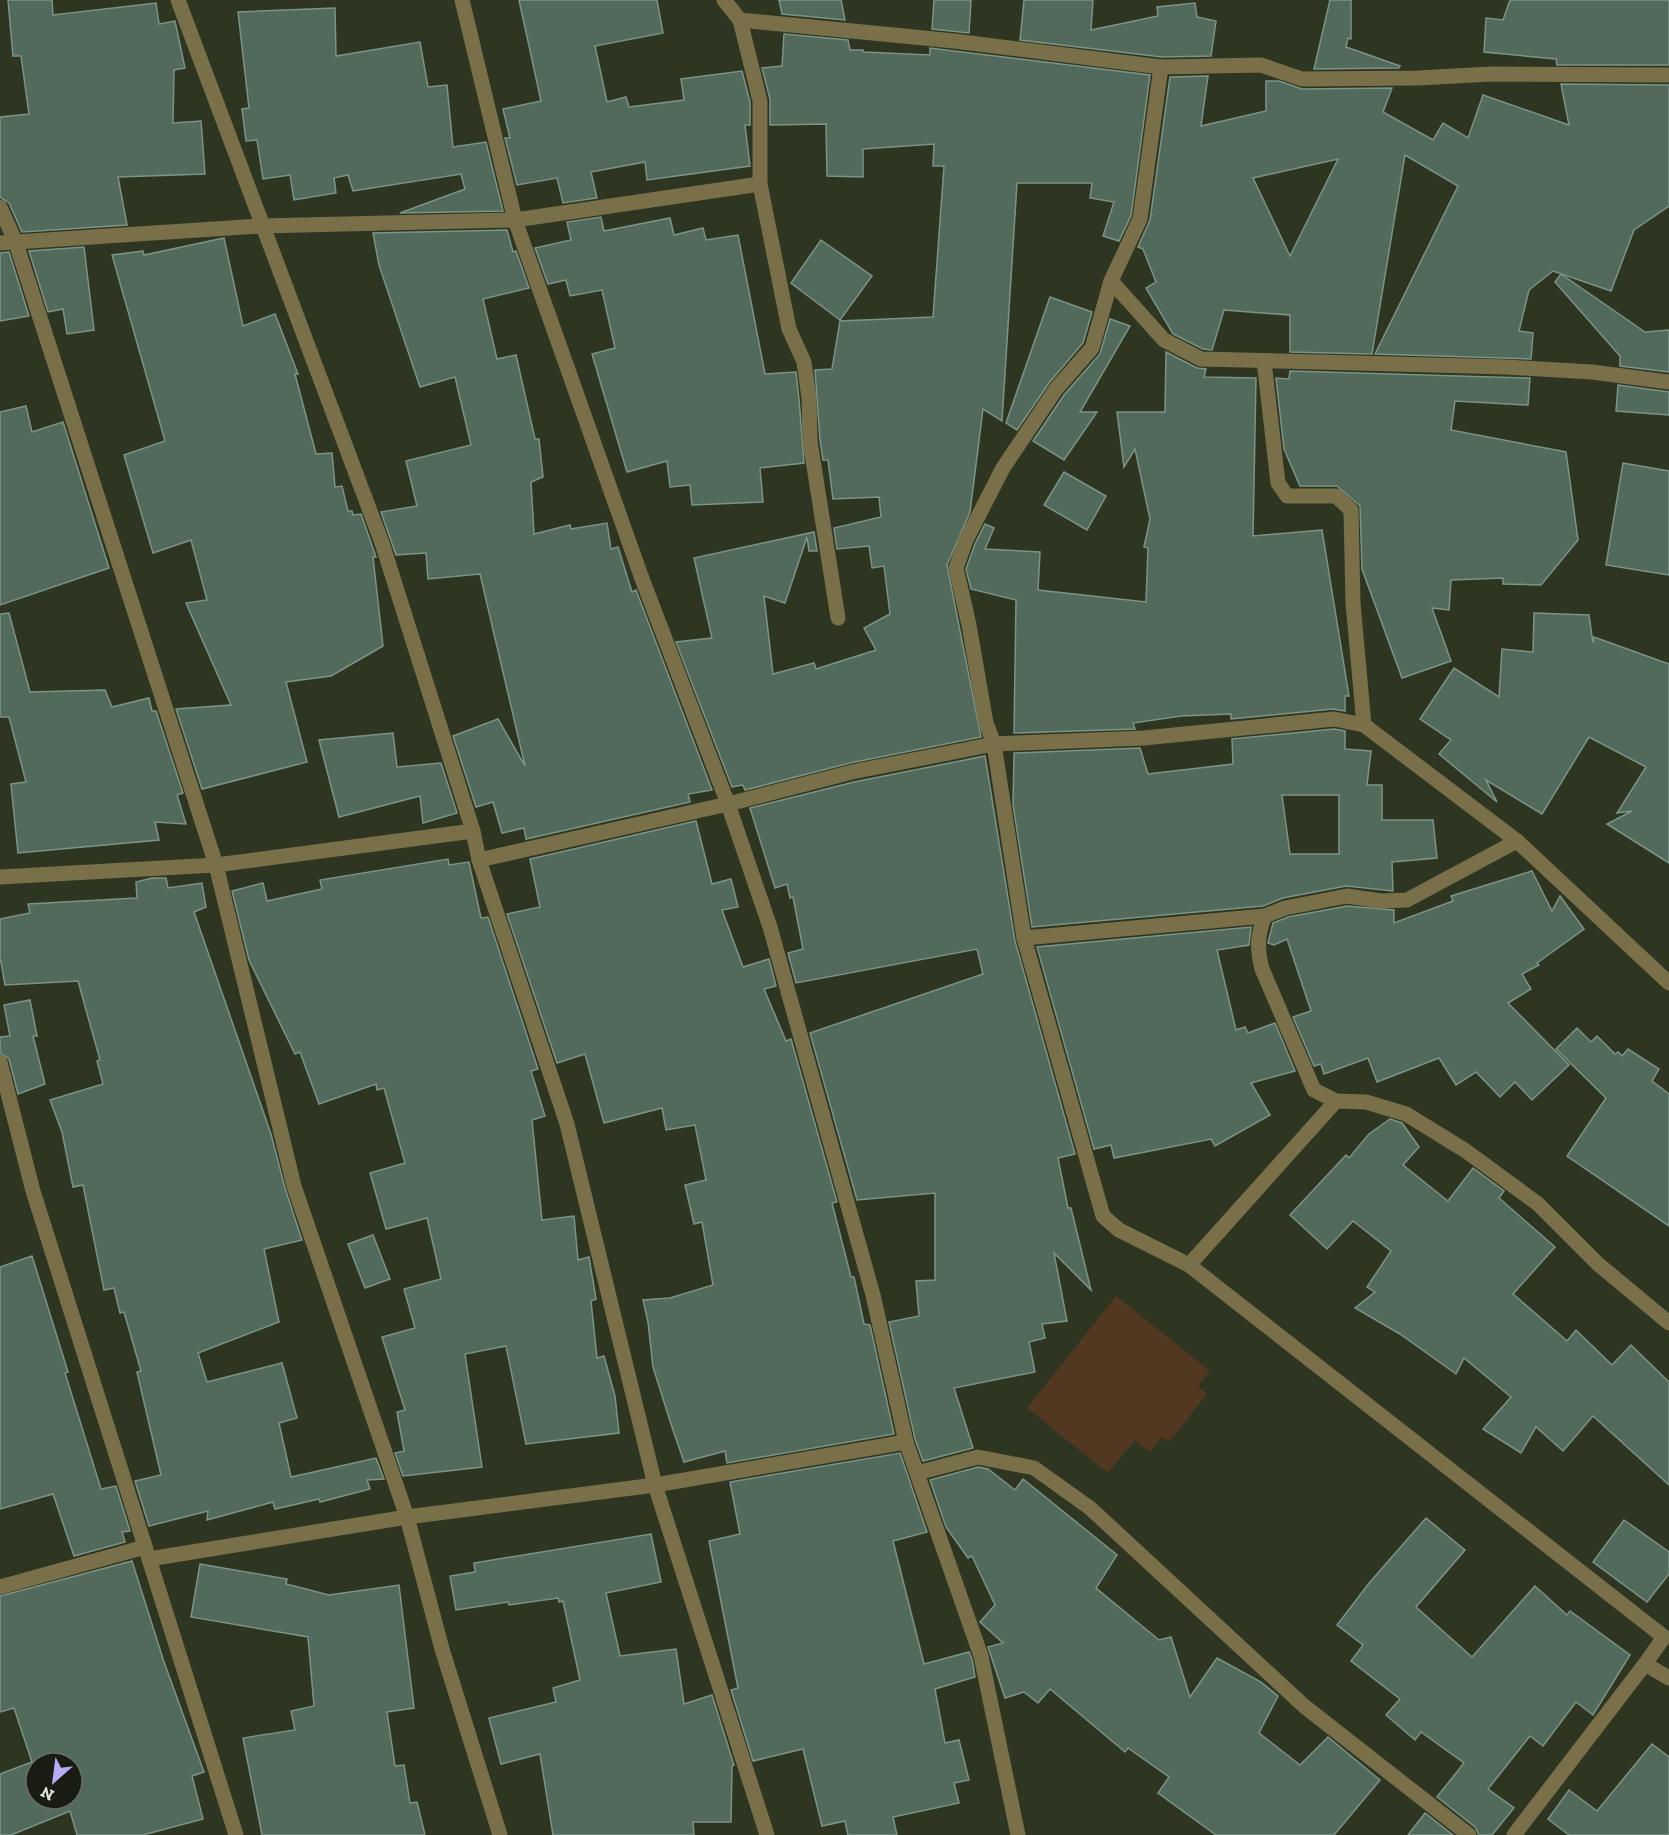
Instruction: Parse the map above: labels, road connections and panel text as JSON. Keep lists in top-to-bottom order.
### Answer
{
  "north": "bottom left"
}
